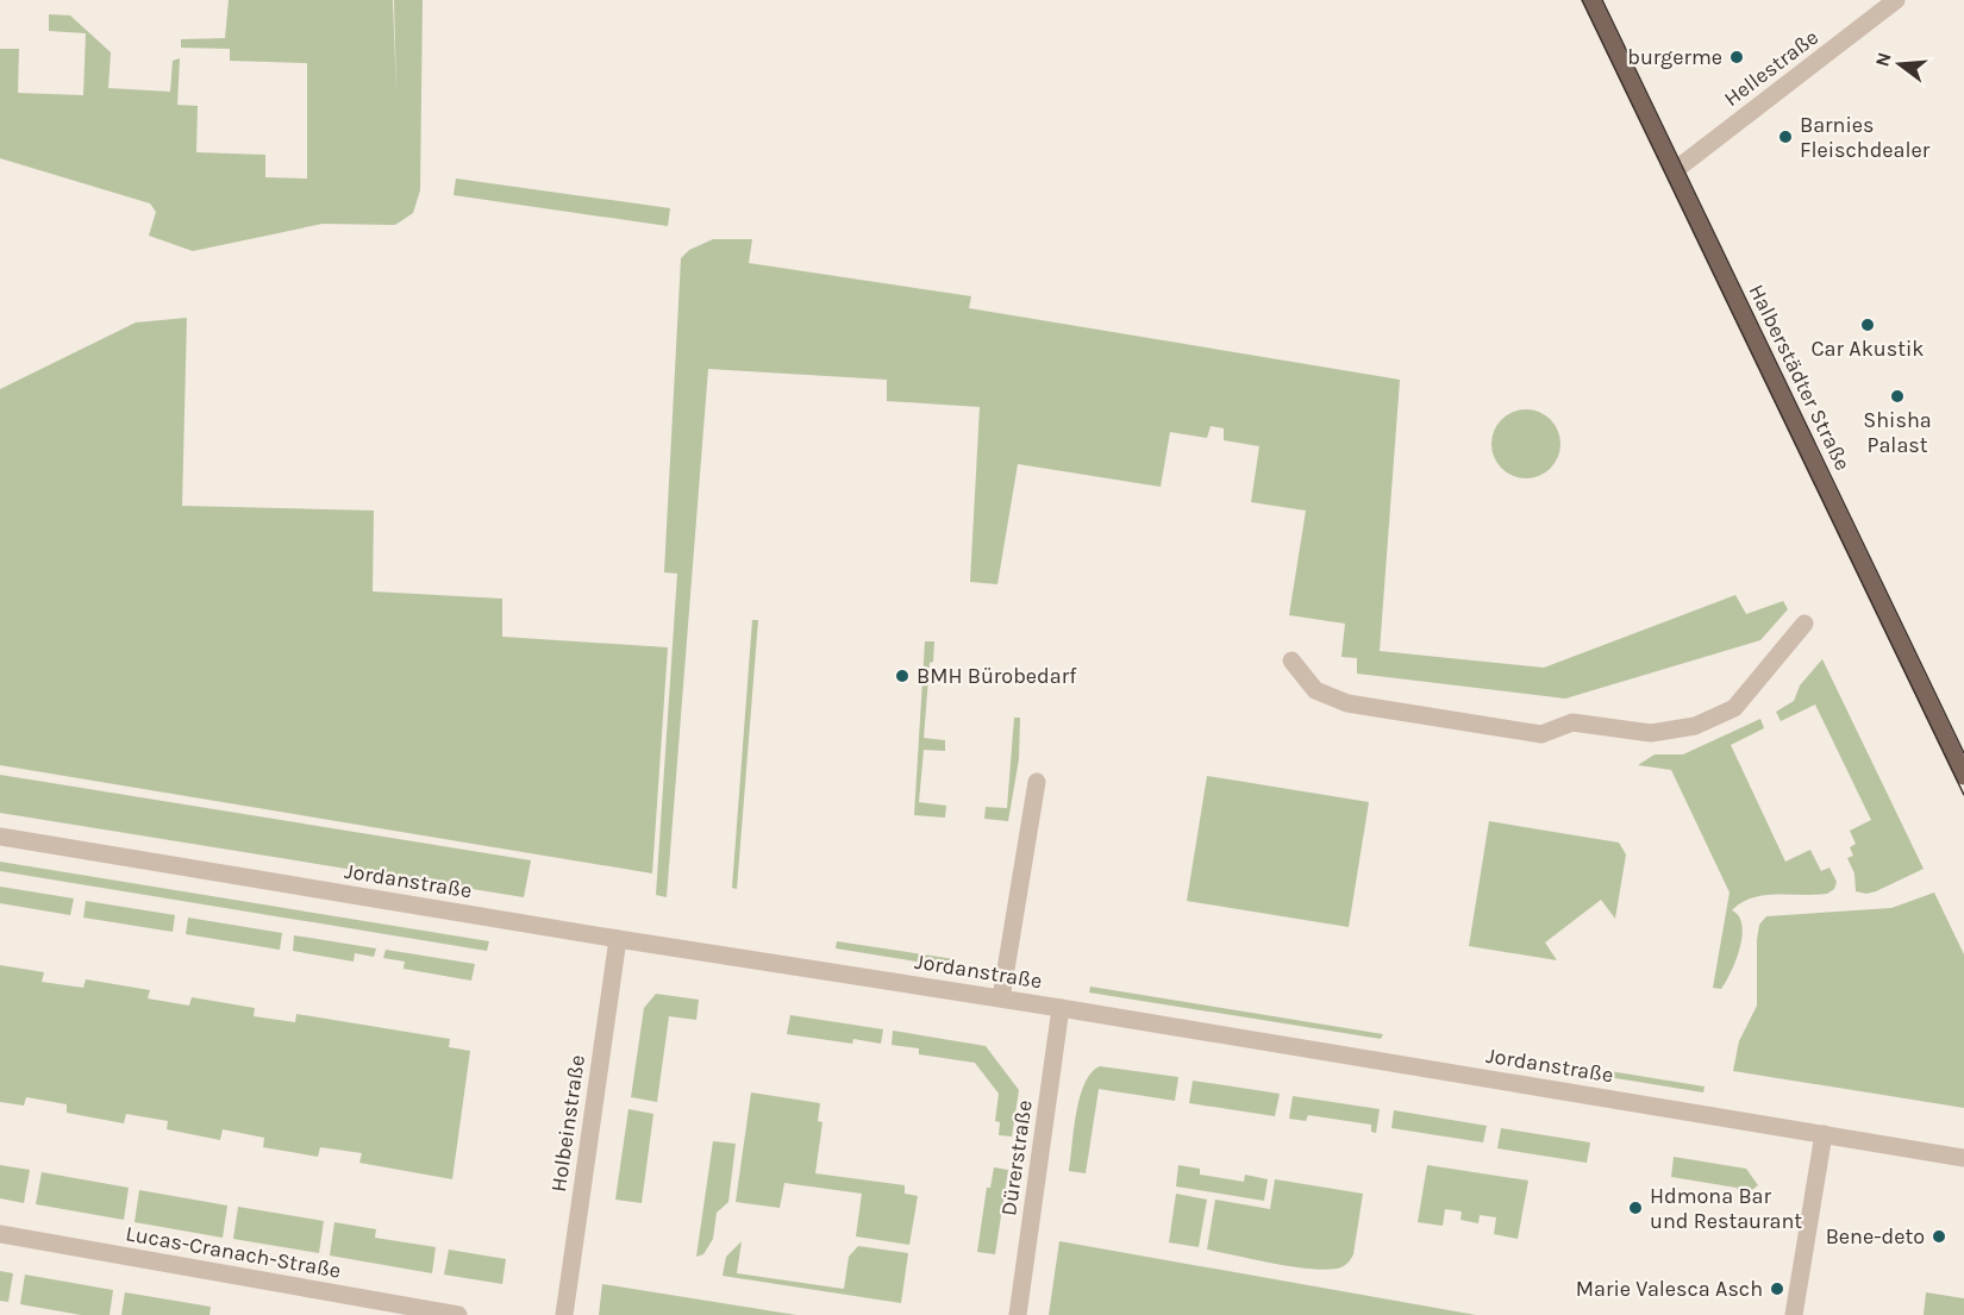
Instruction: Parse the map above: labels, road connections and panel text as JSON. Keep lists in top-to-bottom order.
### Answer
{
  "streets": {
    "main road": ["Halberstädter Straße"],
    "street": [
      "Hellestraße",
      "Jordanstraße",
      "Holbeinstraße",
      "Dürerstraße",
      "Lucas-Cranach-Straße"
    ]
  },
  "crossings": [
    ["Hellestraße", "Halberstädter Straße"],
    ["Jordanstraße", "Holbeinstraße"],
    ["Jordanstraße", "Dürerstraße"]
  ],
  "places": [
    "burgerme",
    "Barnies Fleischdealer",
    "Car Akustik",
    "Shisha Palast",
    "BMH Bürobedarf",
    "Hdmona Bar und Restaurant",
    "Bene-deto",
    "Marie Valesca Asch"
  ],
  "north": "left"
}
